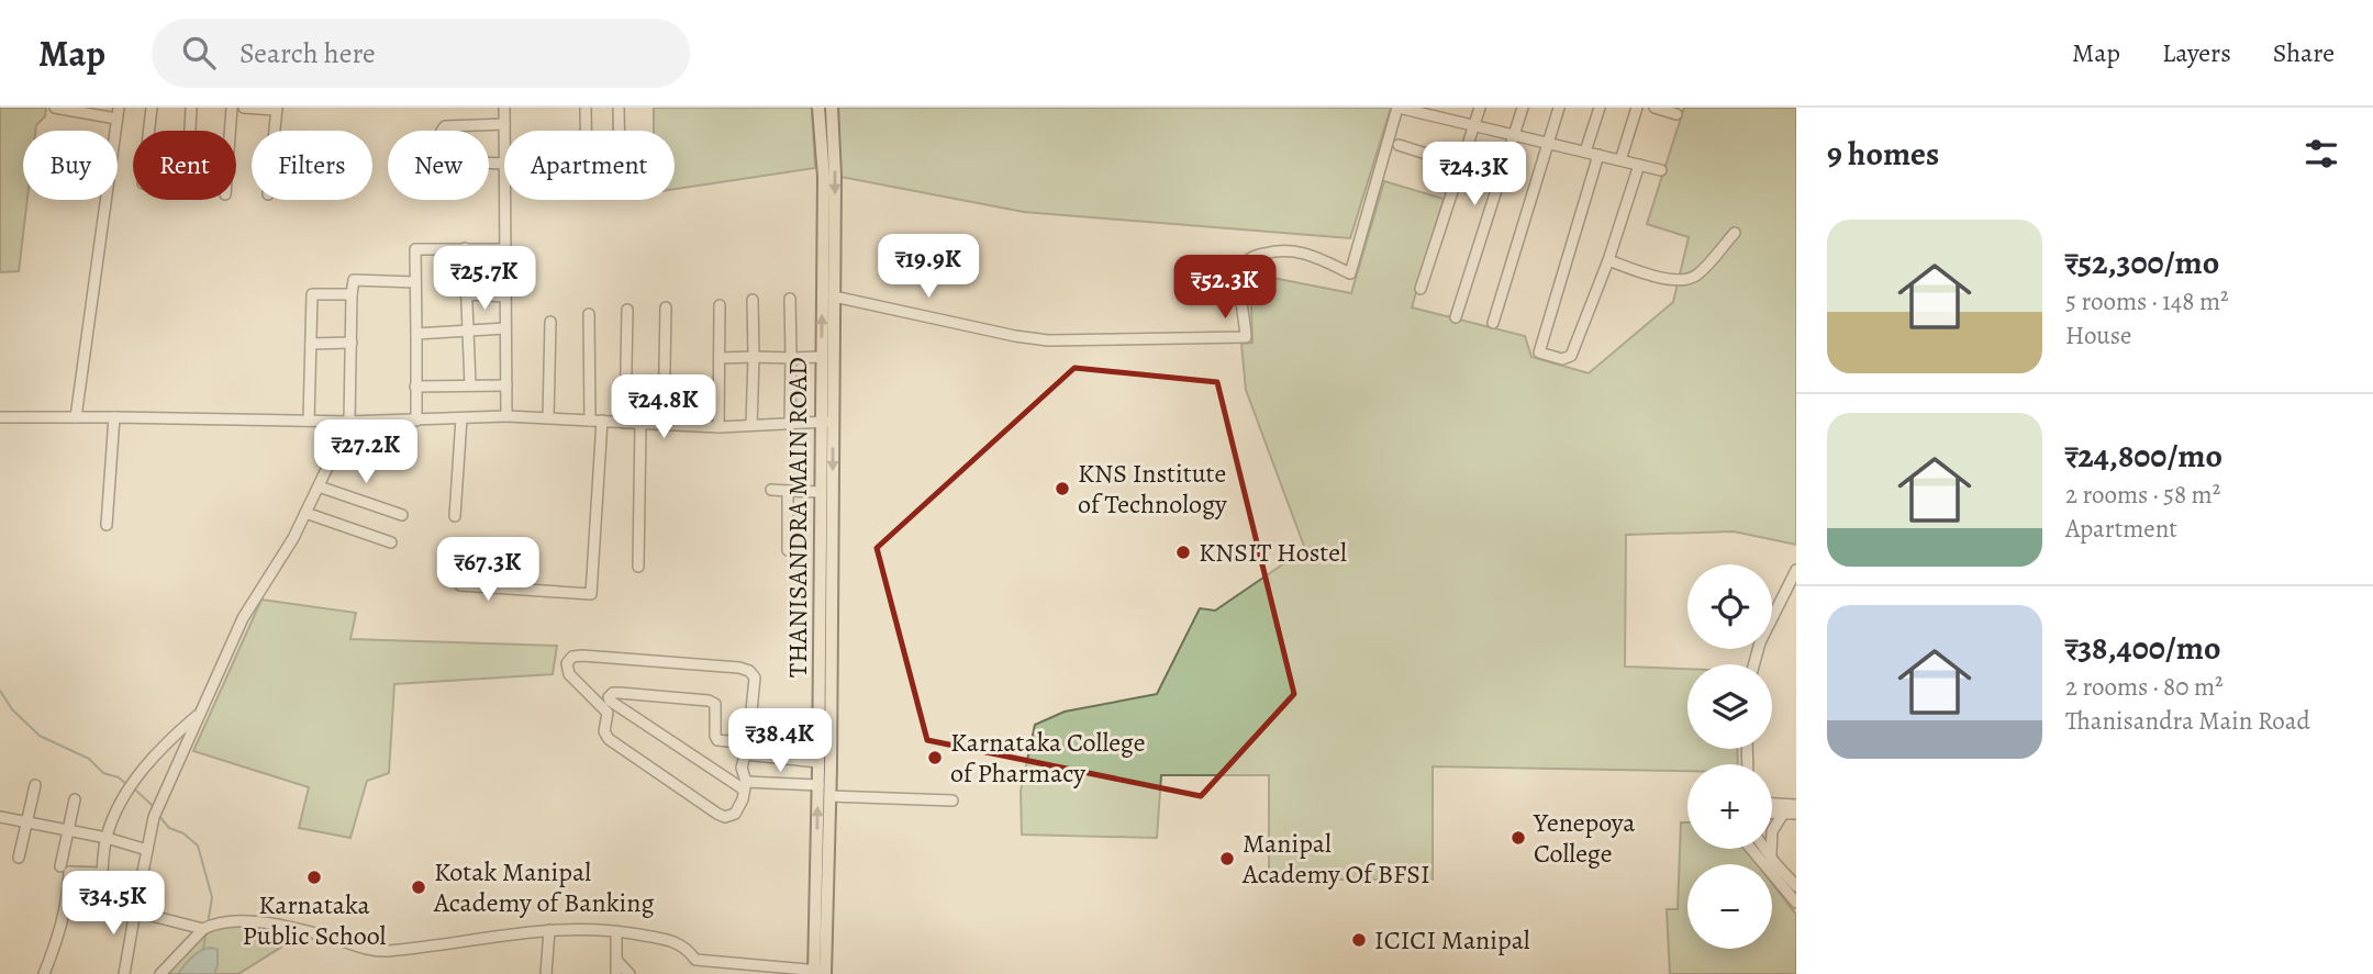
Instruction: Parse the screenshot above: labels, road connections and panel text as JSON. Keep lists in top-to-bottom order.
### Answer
{
  "streets": {
    "main road": ["THANISANDRA MAIN ROAD"]
  },
  "places": [
    "KNS Institute of Technology",
    "KNSIT Hostel",
    "Karnataka College of Pharmacy",
    "Yenepoya College",
    "Manipal Academy Of BFSI",
    "Karnataka Public School",
    "Kotak Manipal Academy of Banking",
    "ICICI Manipal"
  ],
  "page": {
    "header": "Map",
    "search": "Search here",
    "nav": ["Map", "Layers", "Share"],
    "heading": "9 homes",
    "chip": [
      "Buy",
      "Rent",
      "Filters",
      "New",
      "Apartment"
    ],
    "price": [
      "₹24.3K",
      "₹19.9K",
      "₹25.7K",
      "₹52.3K",
      "₹24.8K",
      "₹27.2K",
      "₹67.3K",
      "₹38.4K",
      "₹34.5K"
    ],
    "list": [
      {
        "name": "₹52,300/mo",
        "note": "5 rooms · 148 m² · House"
      },
      {
        "name": "₹24,800/mo",
        "note": "2 rooms · 58 m² · Apartment"
      },
      {
        "name": "₹38,400/mo",
        "note": "2 rooms · 80 m² · Thanisandra Main Road"
      }
    ],
    "map_buttons": ["+", "−"]
  }
}
